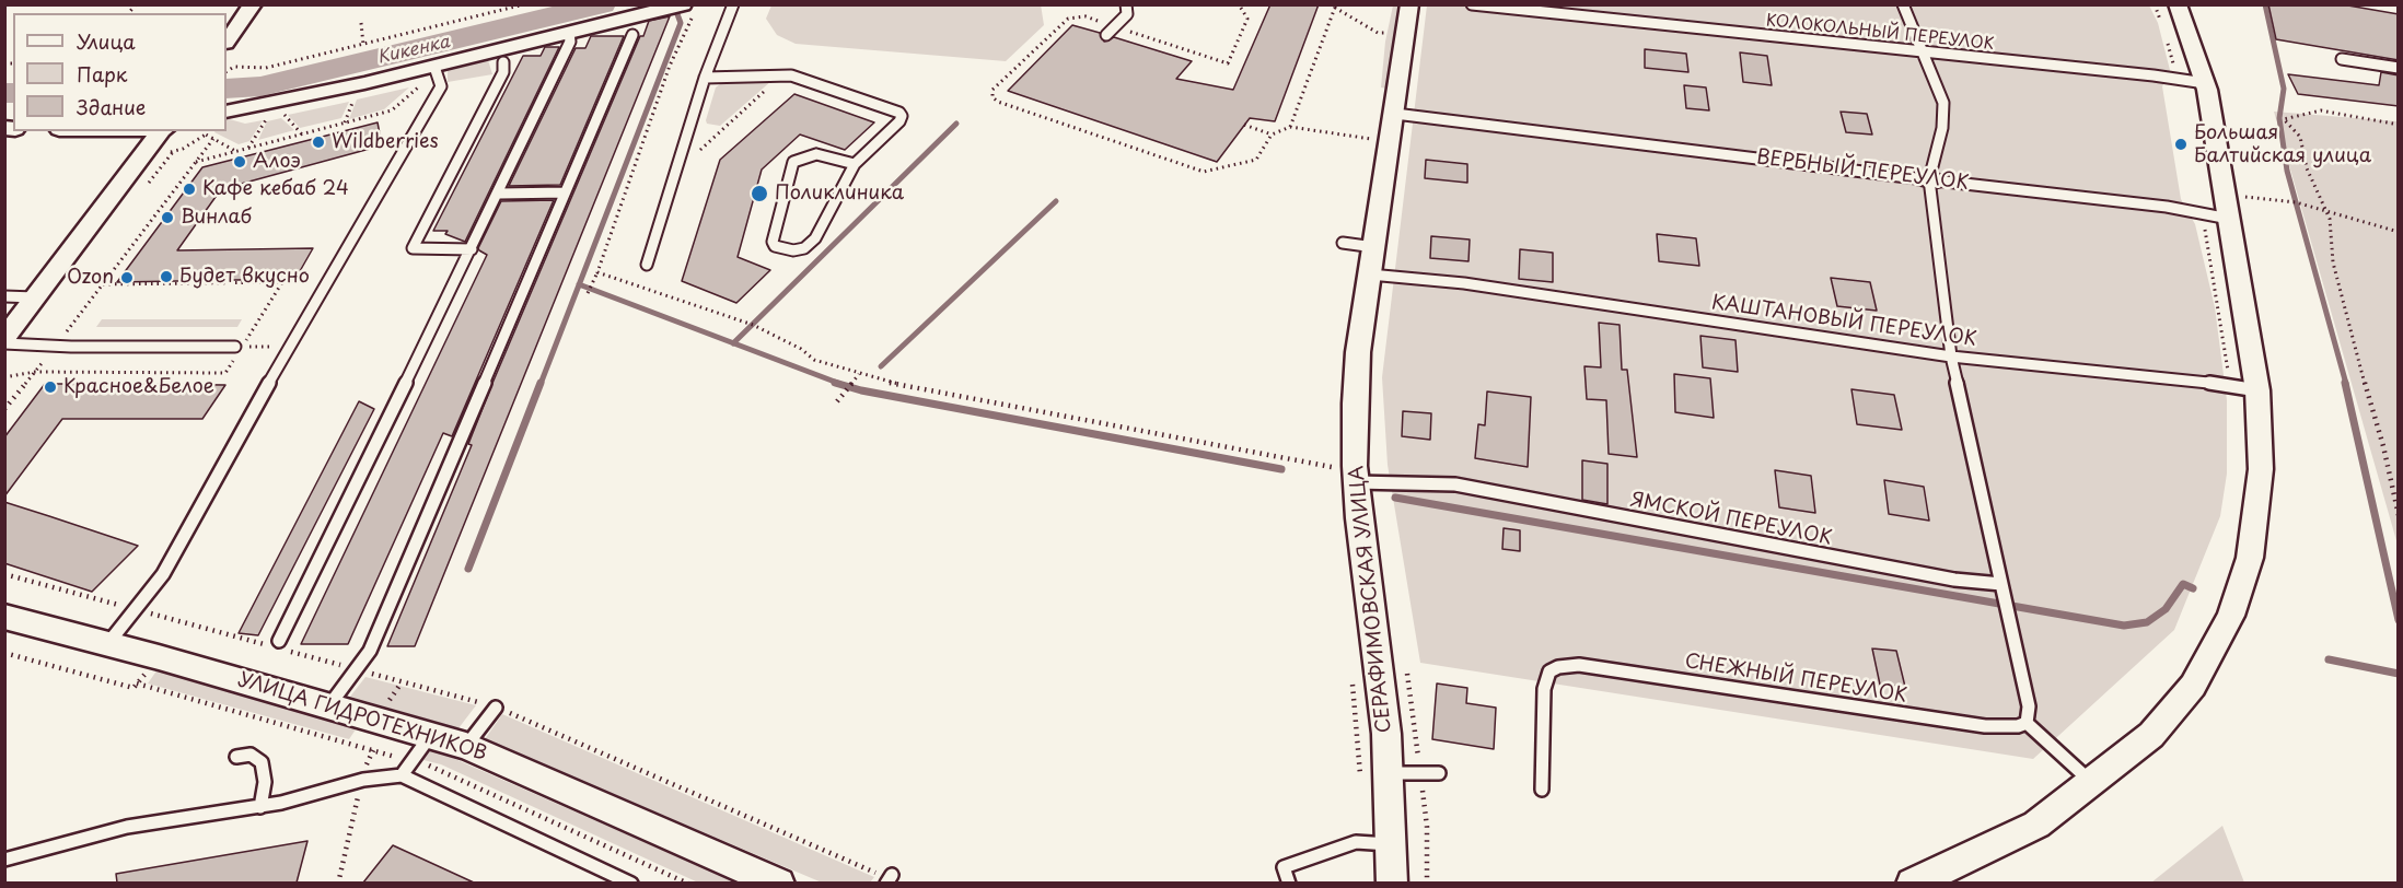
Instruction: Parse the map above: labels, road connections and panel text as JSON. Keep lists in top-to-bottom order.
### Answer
{
  "streets": {
    "street": ["СЕРАФИМОВСКАЯ УЛИЦА", "УЛИЦА ГИДРОТЕХНИКОВ"],
    "lane": [
      "КОЛОКОЛЬНЫЙ ПЕРЕУЛОК",
      "ВЕРБНЫЙ ПЕРЕУЛОК",
      "КАШТАНОВЫЙ ПЕРЕУЛОК",
      "ЯМСКОЙ ПЕРЕУЛОК",
      "СНЕЖНЫЙ ПЕРЕУЛОК"
    ]
  },
  "crossings": [
    ["ВЕРБНЫЙ ПЕРЕУЛОК", "СЕРАФИМОВСКАЯ УЛИЦА"],
    ["КАШТАНОВЫЙ ПЕРЕУЛОК", "СЕРАФИМОВСКАЯ УЛИЦА"],
    ["ЯМСКОЙ ПЕРЕУЛОК", "СЕРАФИМОВСКАЯ УЛИЦА"]
  ],
  "water": ["Кикенка"],
  "places": [
    "Wildberries",
    "Большая Балтийская улица",
    "Алоэ",
    "Кафе кебаб 24",
    "Поликлиника",
    "Винлаб",
    "Будет вкусно",
    "Ozon",
    "Красное&Белое"
  ],
  "legend": ["Улица", "Парк", "Здание"]
}
